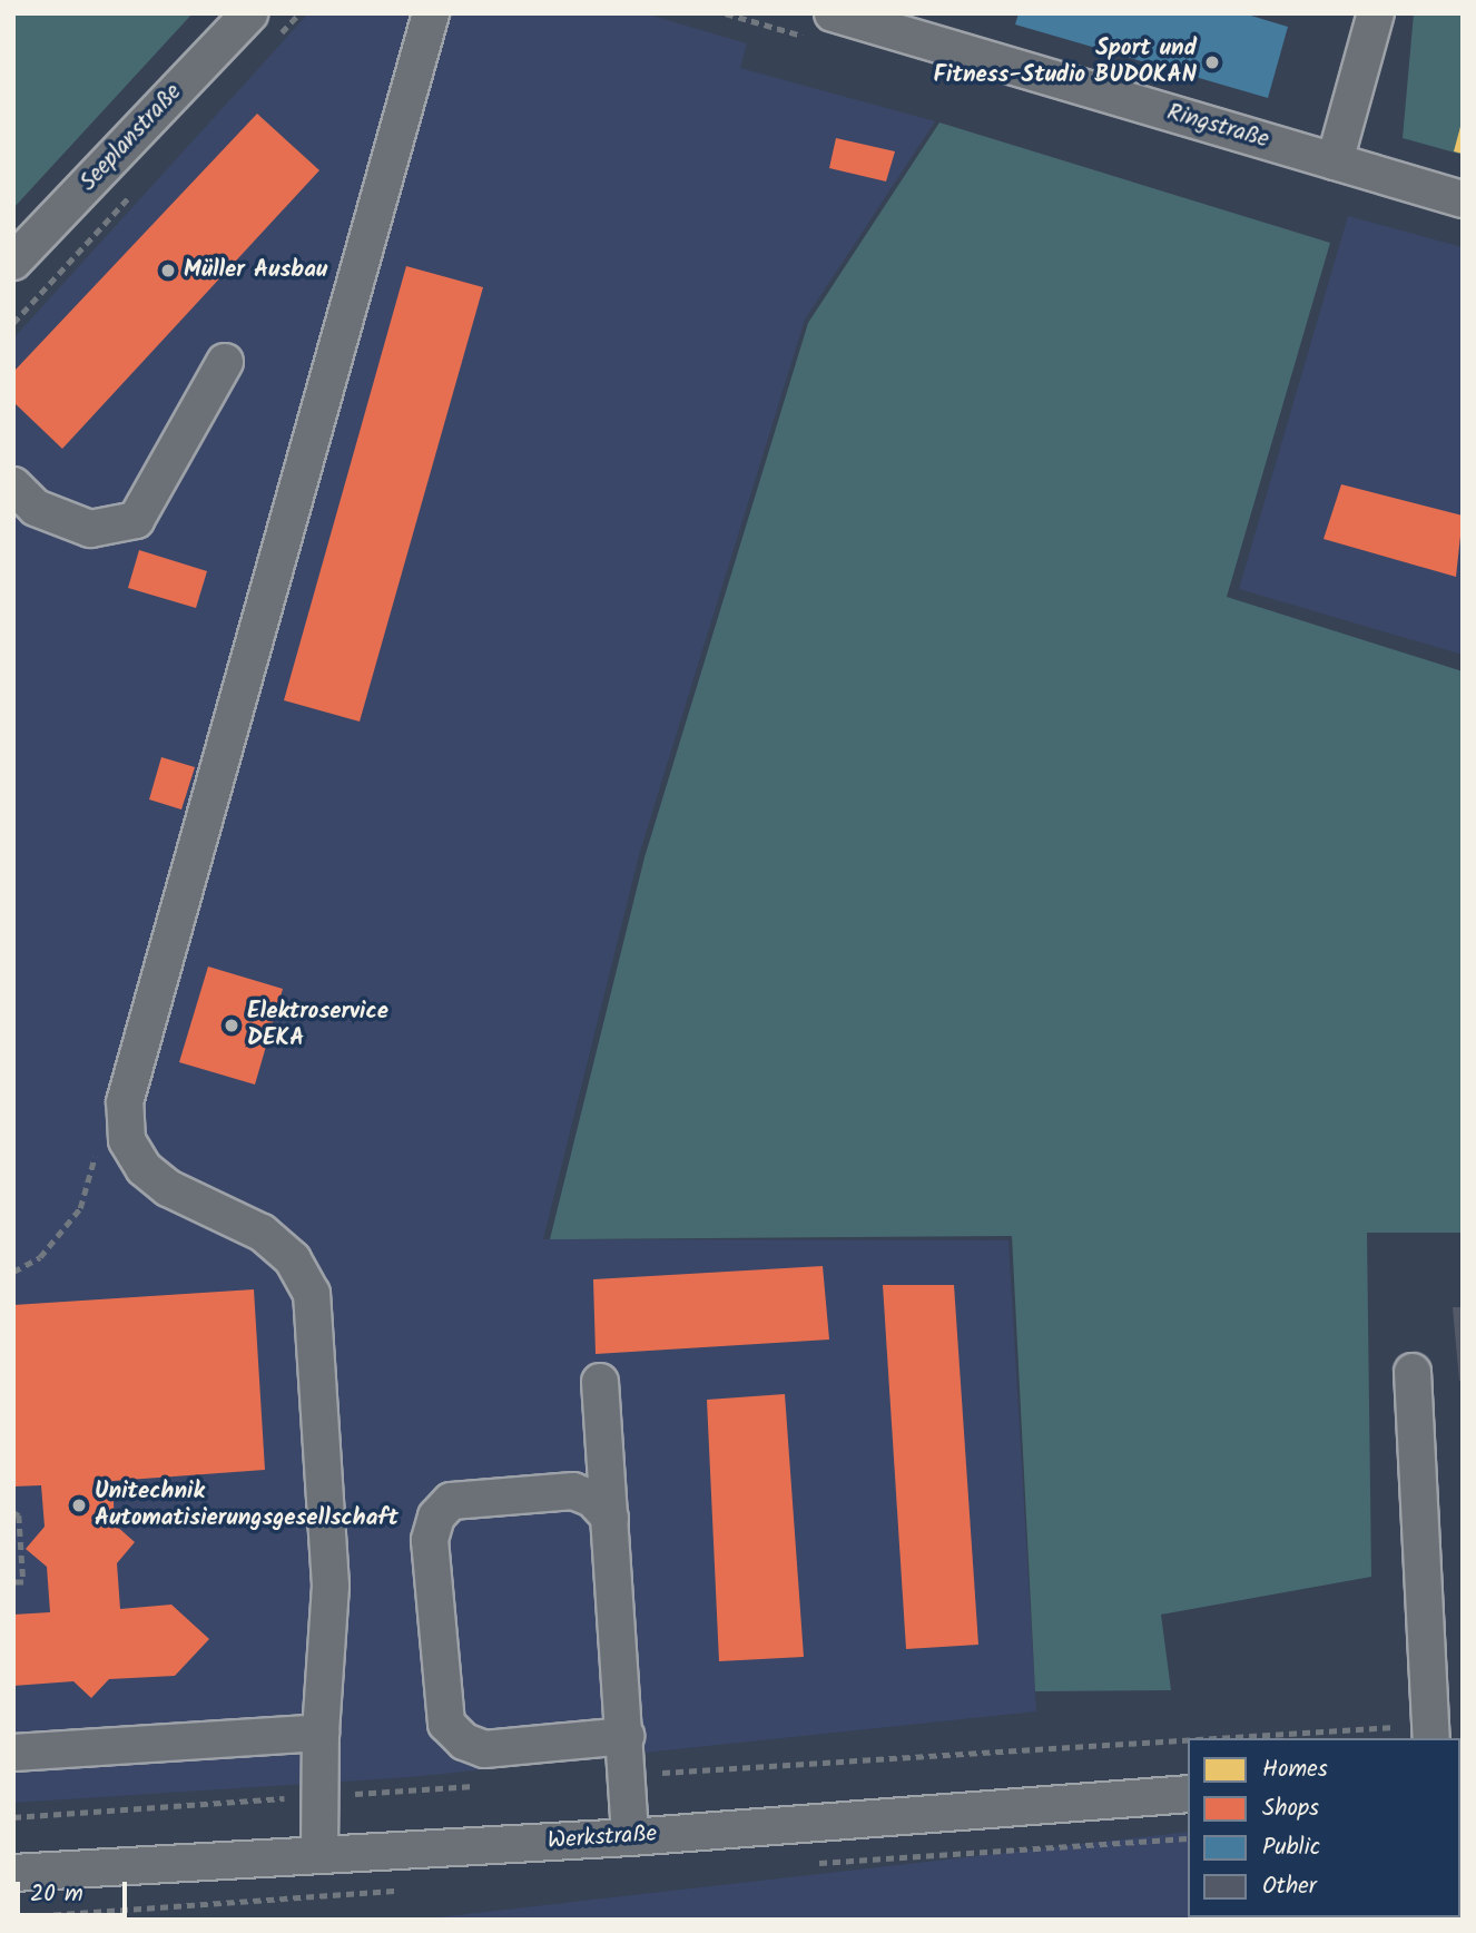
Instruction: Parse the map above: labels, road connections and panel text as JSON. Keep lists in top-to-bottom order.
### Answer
{
  "streets": {
    "street": ["Ringstraße", "Seeplanstraße", "Werkstraße"]
  },
  "places": [
    "Sport und Fitness-Studio BUDOKAN",
    "Müller Ausbau",
    "Elektroservice DEKA",
    "Unitechnik Automatisierungsgesellschaft"
  ],
  "legend": [
    "Homes",
    "Shops",
    "Public",
    "Other"
  ],
  "scale_bar": "20 m"
}
